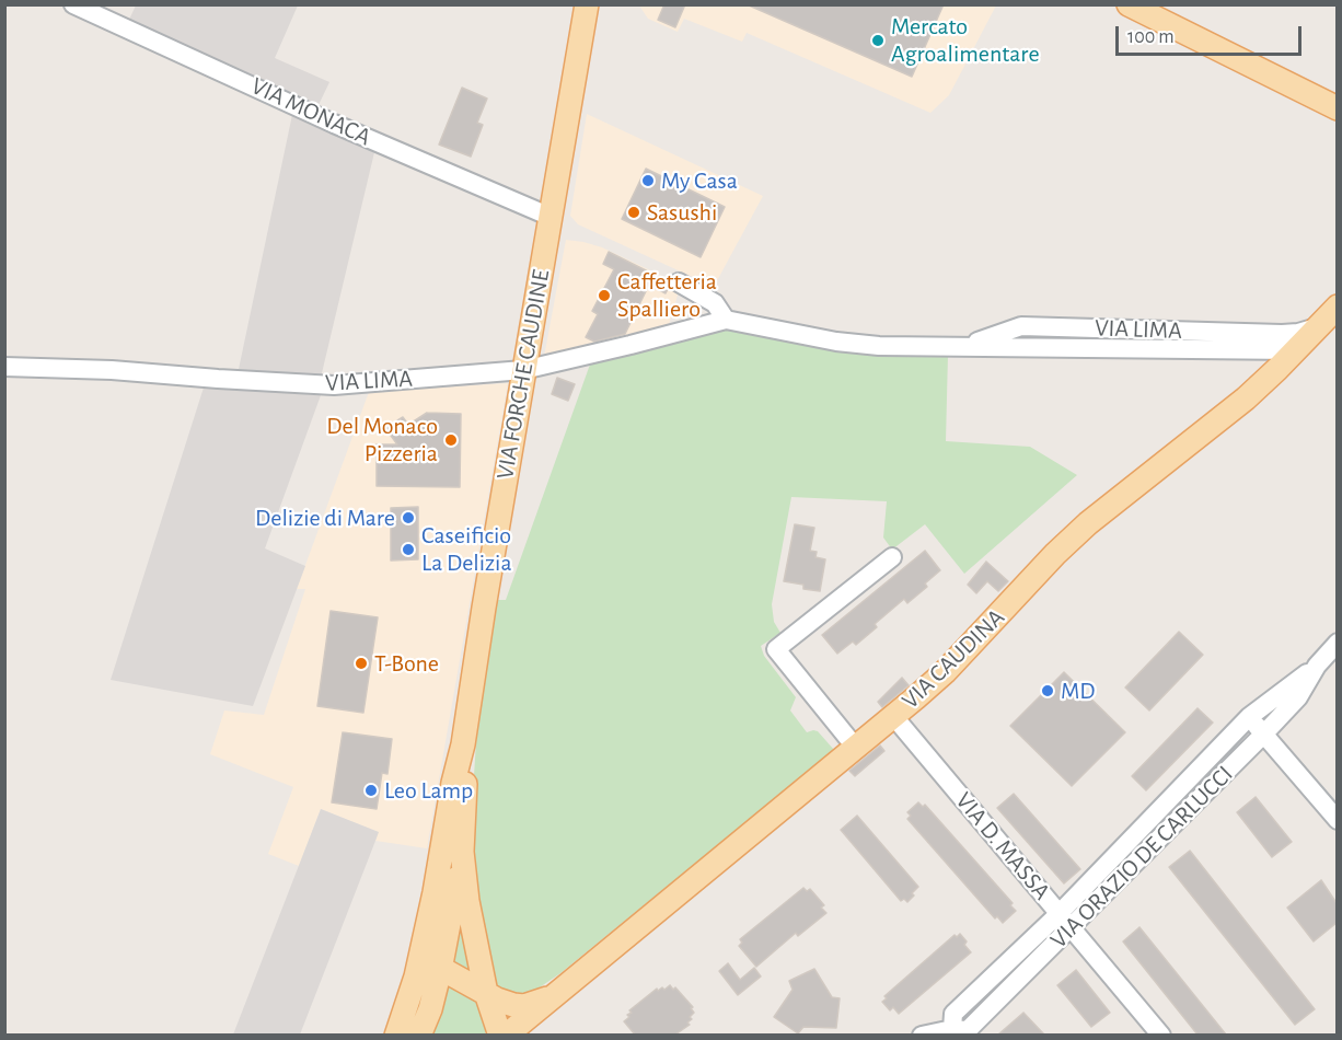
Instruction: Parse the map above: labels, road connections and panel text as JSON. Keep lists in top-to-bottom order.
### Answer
{
  "streets": {
    "main road": ["VIA FORCHE CAUDINE", "VIA CAUDINA"],
    "street": [
      "VIA MONACA",
      "VIA LIMA",
      "VIA D. MASSA",
      "VIA ORAZIO DE CARLUCCI"
    ]
  },
  "crossings": [
    ["VIA MONACA", "VIA FORCHE CAUDINE"],
    ["VIA LIMA", "VIA FORCHE CAUDINE"],
    ["VIA LIMA", "VIA CAUDINA"],
    ["VIA FORCHE CAUDINE", "VIA CAUDINA"],
    ["VIA CAUDINA", "VIA D. MASSA"],
    ["VIA D. MASSA", "VIA ORAZIO DE CARLUCCI"]
  ],
  "places": [
    "Mercato Agroalimentare",
    "My Casa",
    "Sasushi",
    "Caffetteria Spalliero",
    "Del Monaco Pizzeria",
    "Delizie di Mare",
    "Caseificio La Delizia",
    "T-Bone",
    "MD",
    "Leo Lamp"
  ],
  "scale_bar": "100 m"
}
